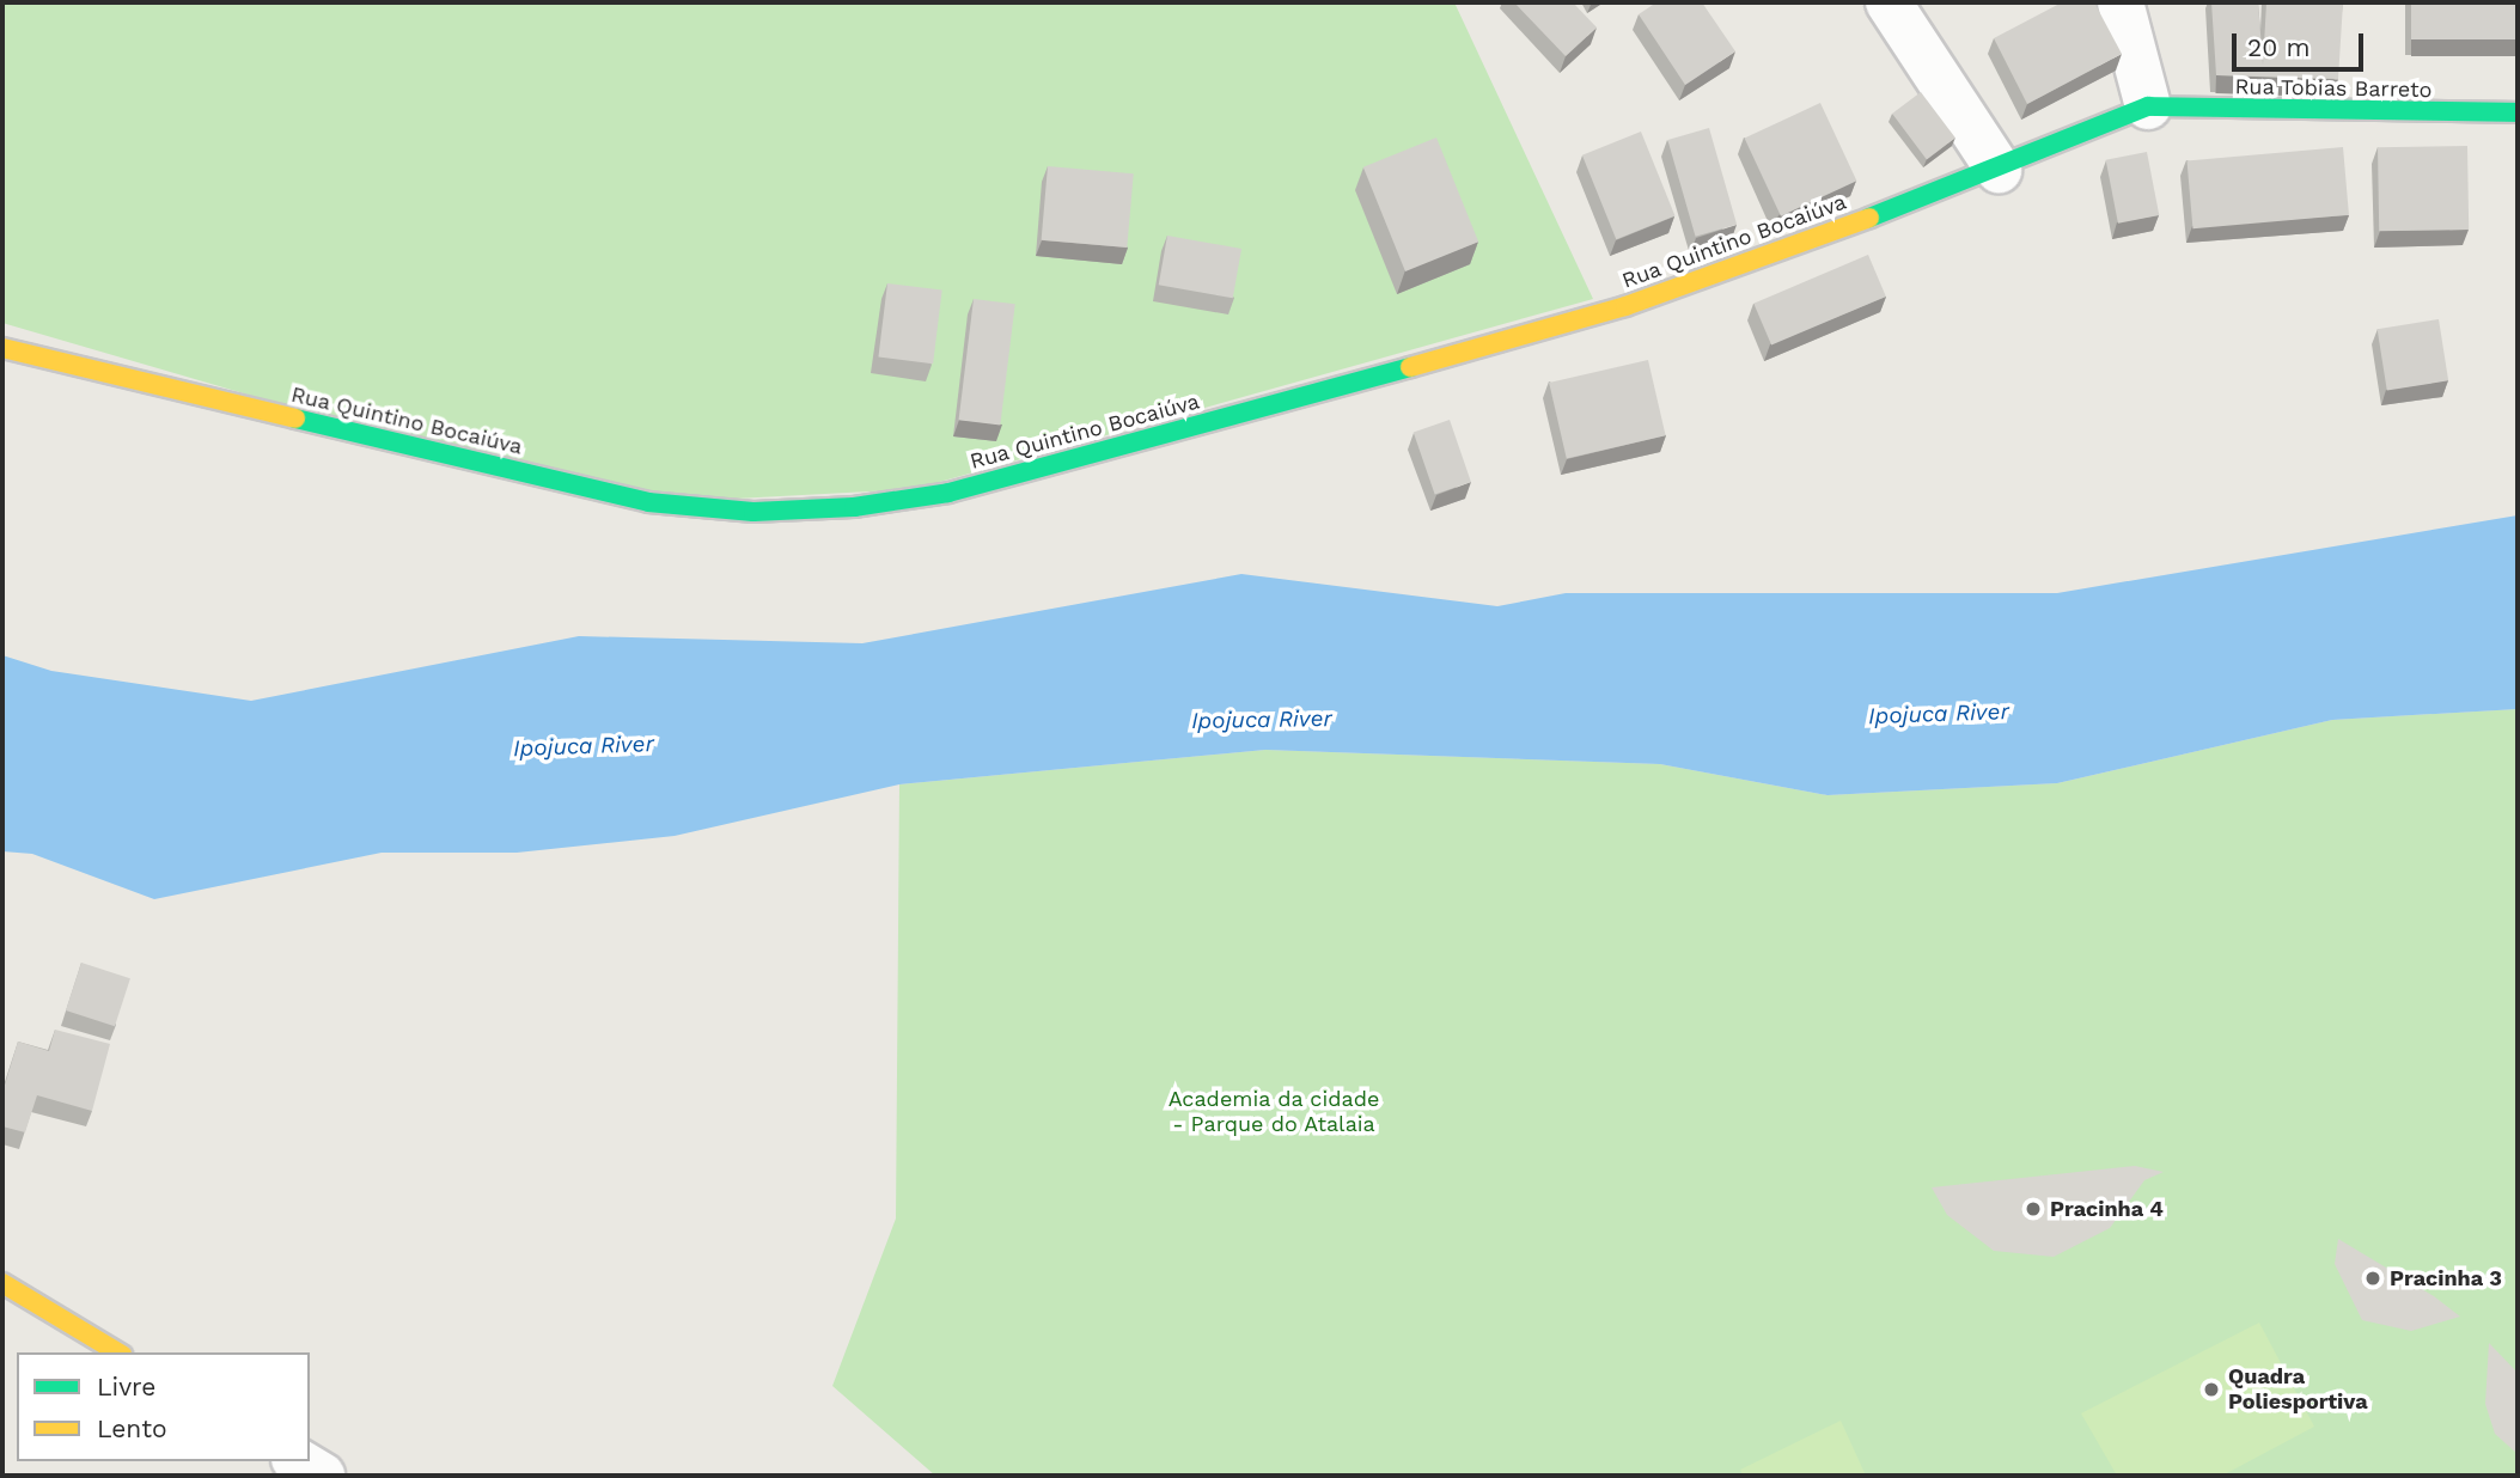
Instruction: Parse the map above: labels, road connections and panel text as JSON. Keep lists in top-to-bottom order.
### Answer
{
  "streets": {
    "street": ["Rua Tobias Barreto", "Rua Quintino Bocaiúva"]
  },
  "crossings": [
    ["Rua Tobias Barreto", "Rua Quintino Bocaiúva"]
  ],
  "water": ["Ipojuca River"],
  "parks": ["Academia da cidade - Parque do Atalaia"],
  "places": ["Pracinha 4", "Pracinha 3", "Quadra Poliesportiva"],
  "legend": ["Livre", "Lento"],
  "scale_bar": "20 m"
}
